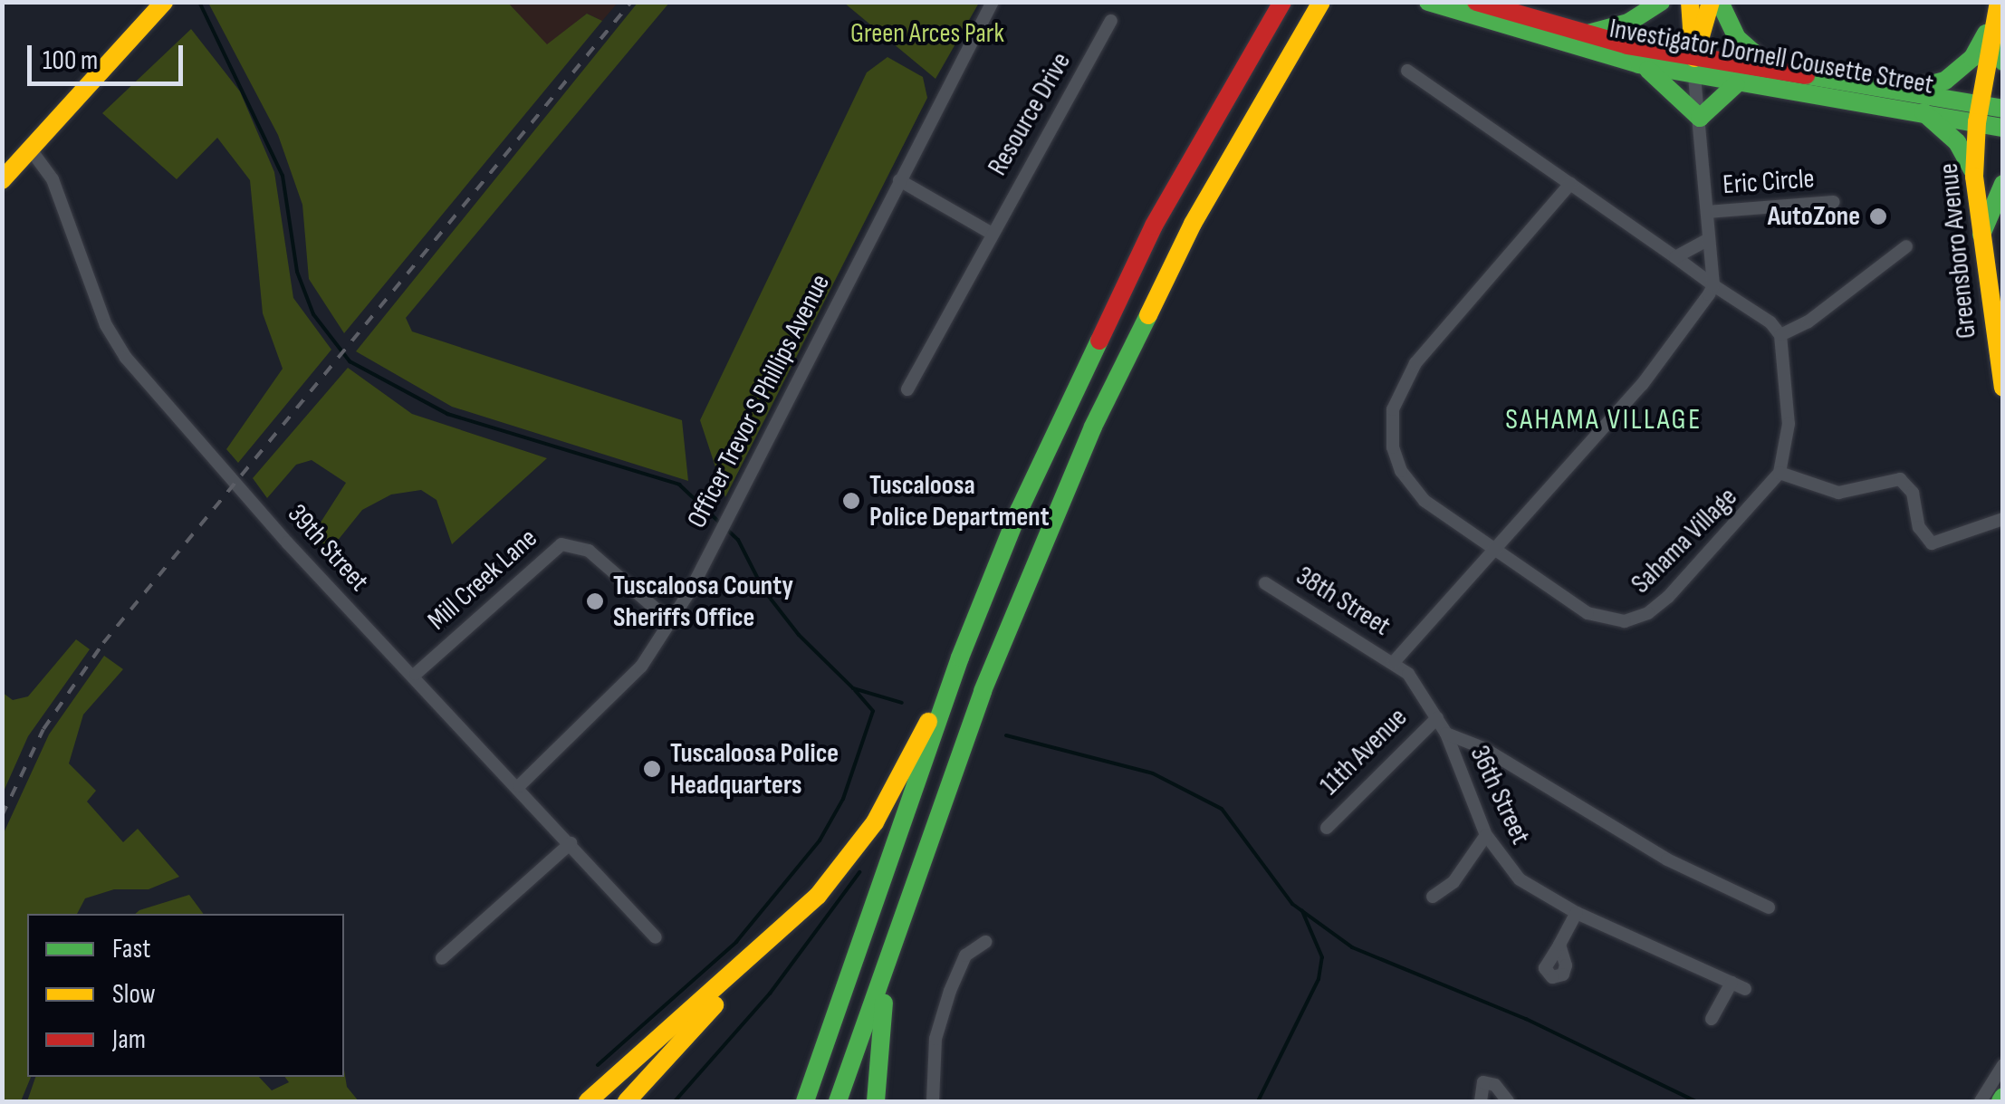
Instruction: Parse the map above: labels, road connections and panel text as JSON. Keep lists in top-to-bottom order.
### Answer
{
  "streets": {
    "main road": ["Investigator Dornell Cousette Street", "Greensboro Avenue"],
    "street": [
      "Resource Drive",
      "Eric Circle",
      "Officer Trevor S Phillips Avenue",
      "Sahama Village",
      "39th Street",
      "Mill Creek Lane",
      "38th Street",
      "11th Avenue",
      "36th Street"
    ]
  },
  "crossings": [
    ["Investigator Dornell Cousette Street", "Greensboro Avenue"],
    ["Officer Trevor S Phillips Avenue", "39th Street"],
    ["Officer Trevor S Phillips Avenue", "Mill Creek Lane"],
    ["Sahama Village", "11th Avenue"],
    ["39th Street", "Mill Creek Lane"],
    ["38th Street", "11th Avenue"]
  ],
  "districts": ["SAHAMA VILLAGE"],
  "parks": ["Green Arces Park"],
  "places": [
    "AutoZone",
    "Tuscaloosa Police Department",
    "Tuscaloosa County Sheriffs Office",
    "Tuscaloosa Police Headquarters"
  ],
  "legend": ["Fast", "Slow", "Jam"],
  "scale_bar": "100 m"
}
